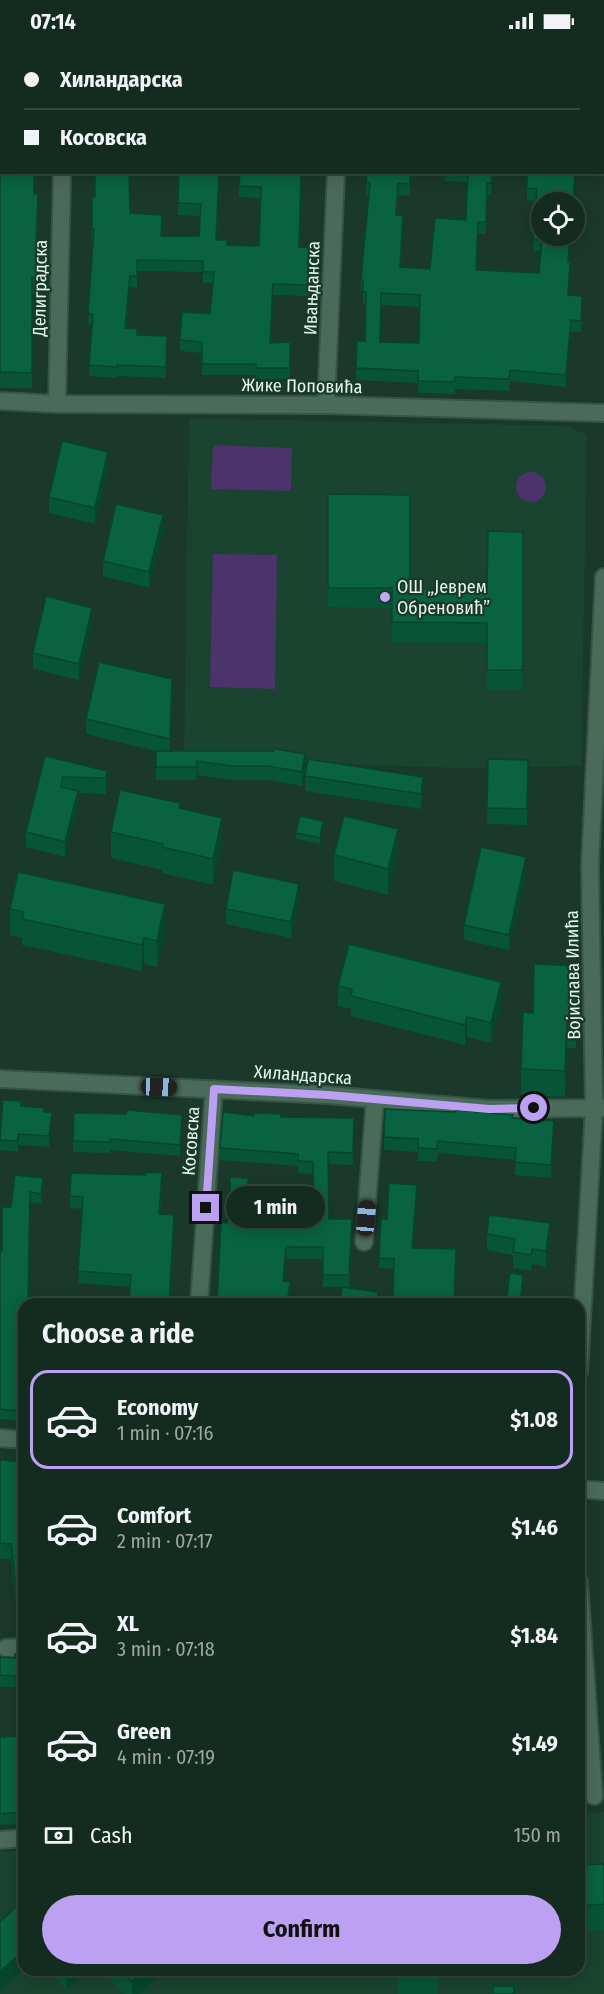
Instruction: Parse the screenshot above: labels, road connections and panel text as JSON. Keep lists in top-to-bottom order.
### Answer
{
  "streets": {
    "street": [
      "Делиградска",
      "Ивањданска",
      "Жике Поповића",
      "Војислава Илића",
      "Хиландарска",
      "Косовска"
    ]
  },
  "crossings": [
    ["Делиградска", "Жике Поповића"],
    ["Ивањданска", "Жике Поповића"],
    ["Војислава Илића", "Хиландарска"],
    ["Хиландарска", "Косовска"]
  ],
  "places": ["ОШ „Јеврем Обреновић”"],
  "page": {
    "status": "07:14",
    "banner": ["Хиландарска", "Косовска"],
    "bubble": "1 min",
    "heading": "Choose a ride",
    "list": [
      {
        "name": "Economy",
        "note": "1 min · 07:16",
        "value": "$1.08"
      },
      {
        "name": "Comfort",
        "note": "2 min · 07:17",
        "value": "$1.46"
      },
      {
        "name": "XL",
        "note": "3 min · 07:18",
        "value": "$1.84"
      },
      {
        "name": "Green",
        "note": "4 min · 07:19",
        "value": "$1.49"
      }
    ],
    "pay": ["Cash", "150 m"],
    "buttons": "Confirm"
  }
}
